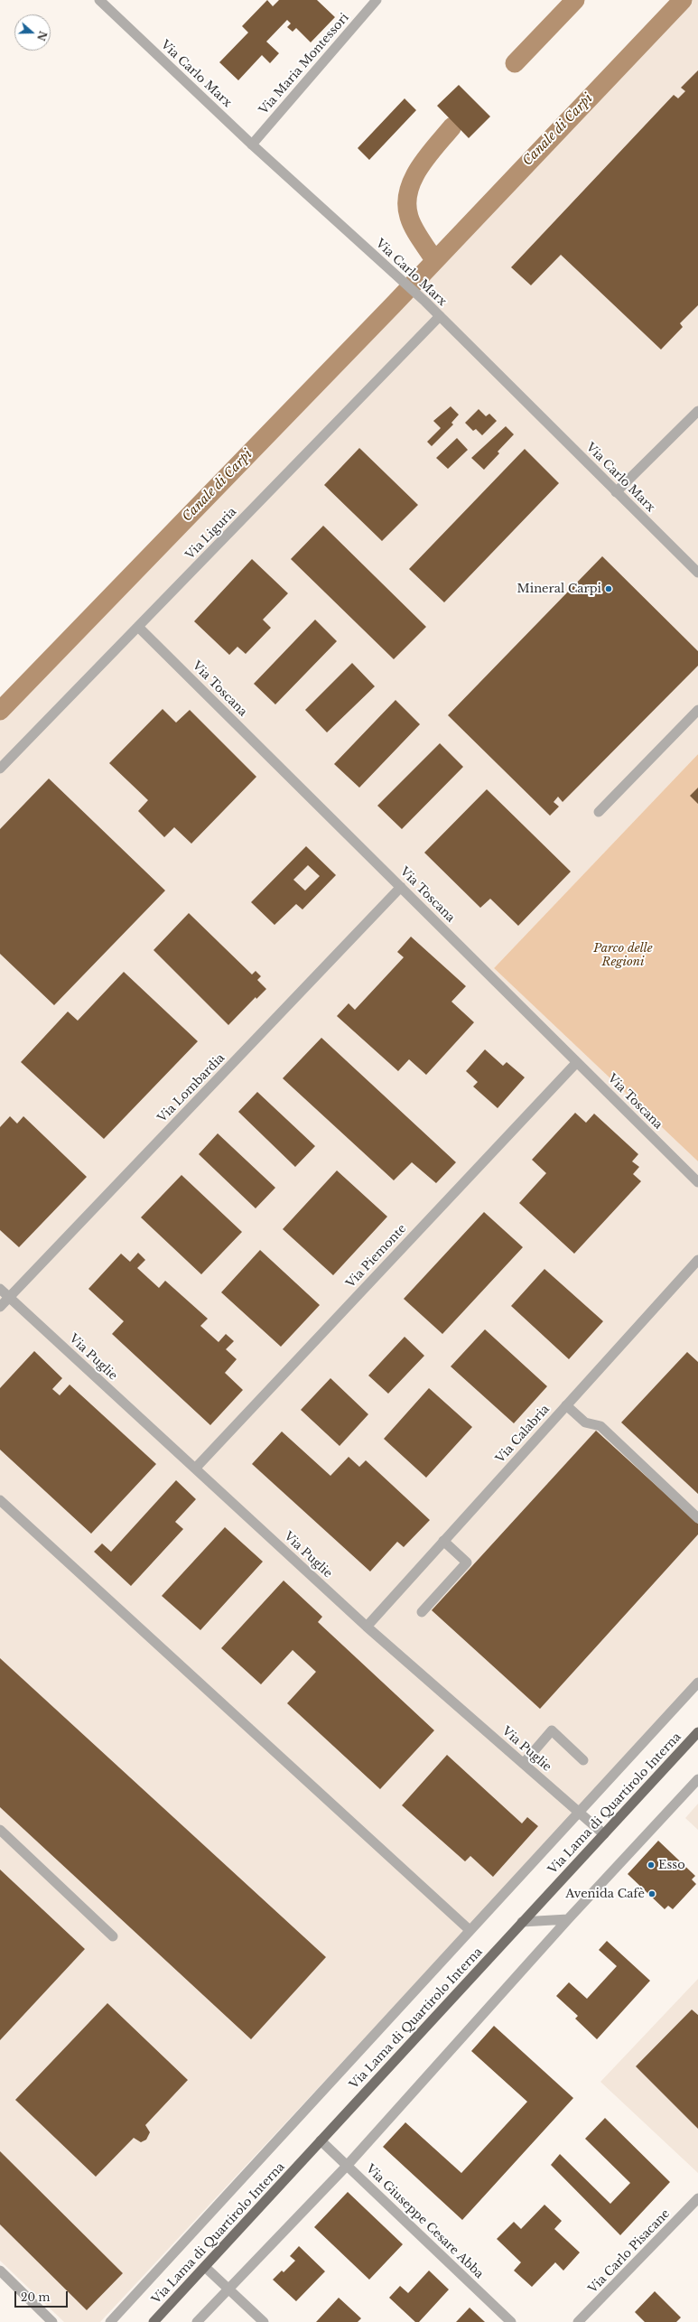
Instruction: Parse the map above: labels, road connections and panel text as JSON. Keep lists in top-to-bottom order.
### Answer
{
  "streets": {
    "main road": ["Via Lama di Quartirolo Interna"],
    "street": [
      "Via Maria Montessori",
      "Via Carlo Marx",
      "Via Liguria",
      "Via Toscana",
      "Via Lombardia",
      "Via Piemonte",
      "Via Puglie",
      "Via Calabria",
      "Via Giuseppe Cesare Abba",
      "Via Carlo Pisacane"
    ]
  },
  "crossings": [
    ["Via Maria Montessori", "Via Carlo Marx"],
    ["Via Carlo Marx", "Via Liguria"],
    ["Via Liguria", "Via Toscana"],
    ["Via Toscana", "Via Lombardia"],
    ["Via Toscana", "Via Piemonte"],
    ["Via Lombardia", "Via Puglie"],
    ["Via Piemonte", "Via Puglie"],
    ["Via Puglie", "Via Calabria"],
    ["Via Puglie", "Via Lama di Quartirolo Interna"],
    ["Via Lama di Quartirolo Interna", "Via Giuseppe Cesare Abba"]
  ],
  "water": ["Canale di Carpi"],
  "parks": ["Parco delle Regioni"],
  "places": ["Mineral Carpi", "Esso", "Avenida Cafè"],
  "scale_bar": "20 m",
  "north": "right"
}
